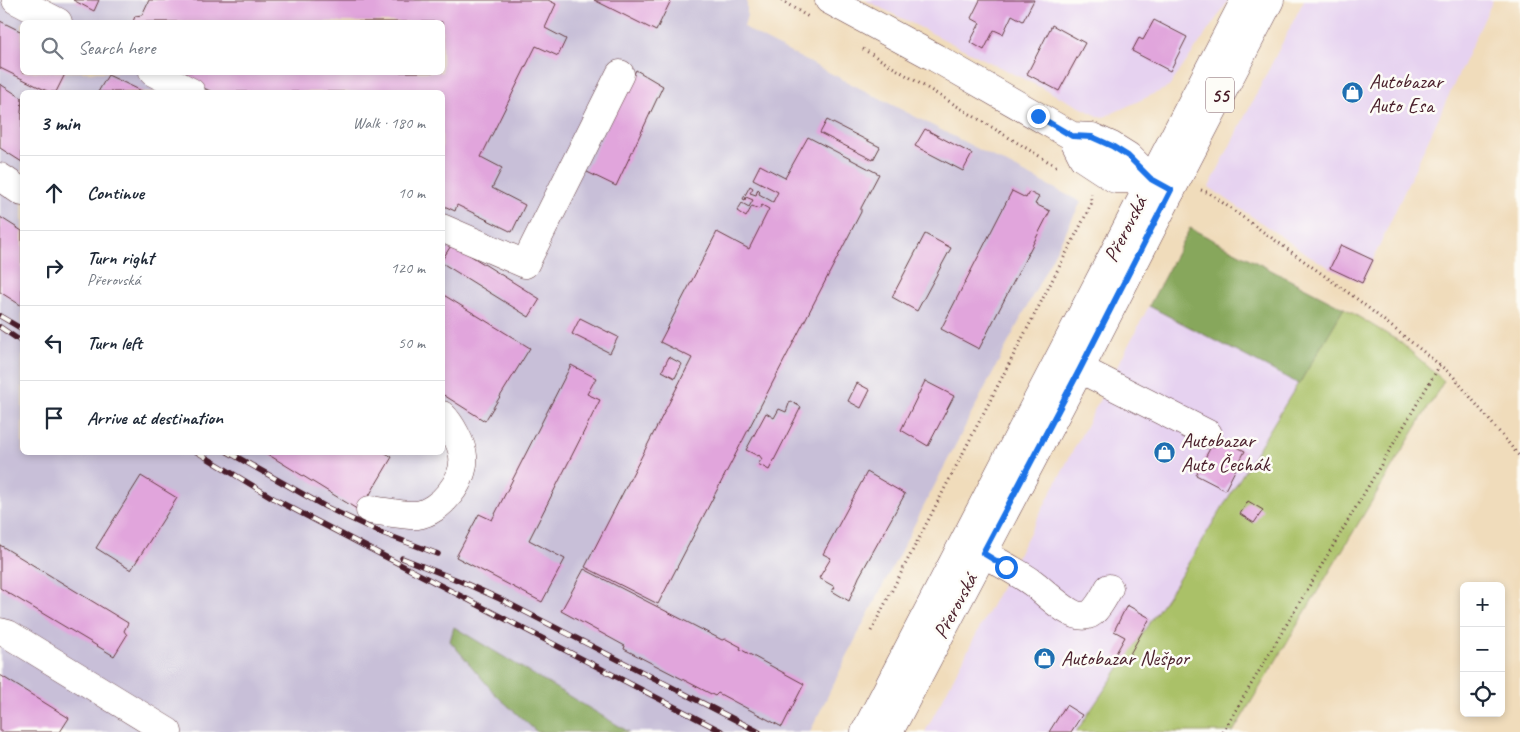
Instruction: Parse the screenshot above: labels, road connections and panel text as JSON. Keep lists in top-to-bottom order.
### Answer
{
  "streets": {
    "main road": ["55", "Přerovská"]
  },
  "crossings": [
    ["55", "Přerovská"]
  ],
  "places": {
    "shop": ["Autobazar Auto Esa", "Autobazar Auto Čechák", "Autobazar Nešpor"]
  },
  "page": {
    "search": "Search here",
    "heading": ["3 min", "Walk · 180 m"],
    "list": [
      ["Continue", "10 m"],
      ["Turn right", "Přerovská", "120 m"],
      ["Turn left", "50 m"],
      "Arrive at destination"
    ],
    "map_buttons": ["+", "−"]
  }
}
